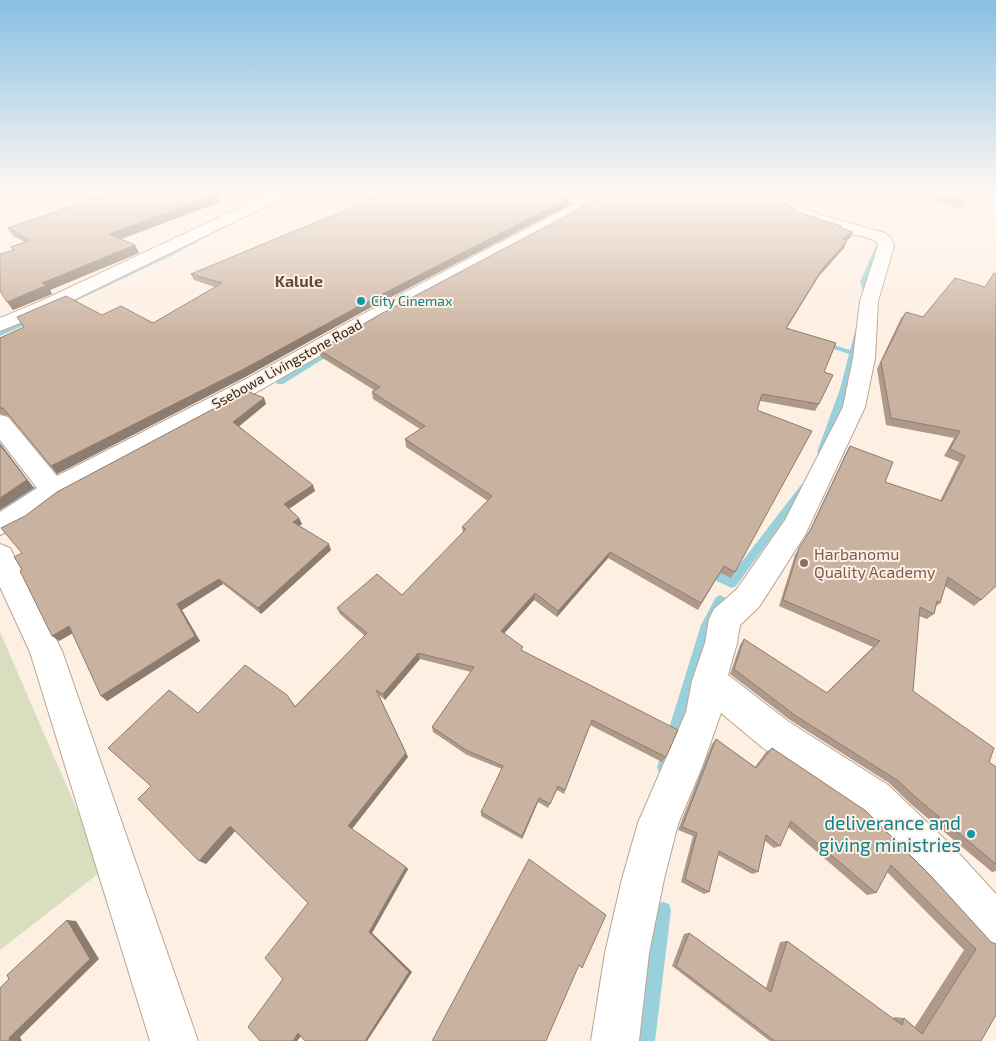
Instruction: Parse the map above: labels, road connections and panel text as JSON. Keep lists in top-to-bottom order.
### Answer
{
  "streets": {
    "street": ["Ssebowa Livingstone Road"]
  },
  "districts": ["Kalule"],
  "places": ["City Cinemax", "Harbanomu Quality Academy", "deliverance and giving ministries"]
}
